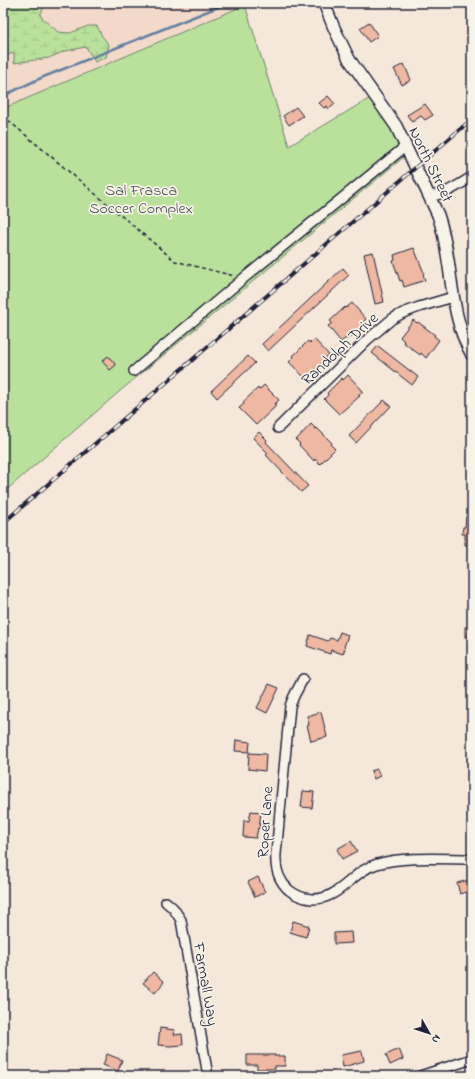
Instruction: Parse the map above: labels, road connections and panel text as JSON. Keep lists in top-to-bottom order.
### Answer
{
  "streets": {
    "main road": ["North Street"],
    "street": ["Randolph Drive", "Roper Lane", "Farmall Way"]
  },
  "crossings": [
    ["North Street", "Randolph Drive"]
  ],
  "parks": ["Sal Frasca Soccer Complex"],
  "north": "bottom right"
}
